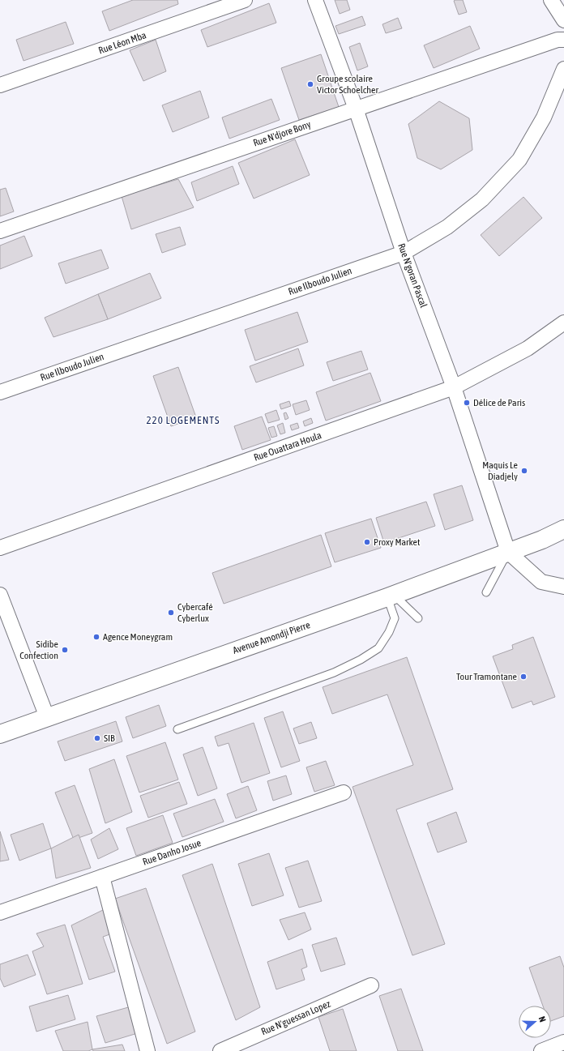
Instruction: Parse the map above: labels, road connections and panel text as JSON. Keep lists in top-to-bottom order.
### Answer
{
  "streets": {
    "street": [
      "Rue Léon Mba",
      "Rue N'djore Bony",
      "Rue N'goran Pascal",
      "Rue Ilboudo Julien",
      "Rue Ouattara Houla",
      "Avenue Amondji Pierre",
      "Rue Danho Josue",
      "Rue N'guessan Lopez"
    ]
  },
  "crossings": [
    ["Rue N'djore Bony", "Rue N'goran Pascal"],
    ["Rue N'goran Pascal", "Rue Ilboudo Julien"],
    ["Rue N'goran Pascal", "Rue Ouattara Houla"],
    ["Rue N'goran Pascal", "Avenue Amondji Pierre"]
  ],
  "districts": ["220 LOGEMENTS"],
  "places": [
    "Groupe scolaire Victor Schoelcher",
    "Délice de Paris",
    "Maquis Le Diadjely",
    "Proxy Market",
    "Cybercafé Cyberlux",
    "Agence Moneygram",
    "Sidibe Confection",
    "Tour Tramontane",
    "SIB"
  ],
  "north": "right"
}
